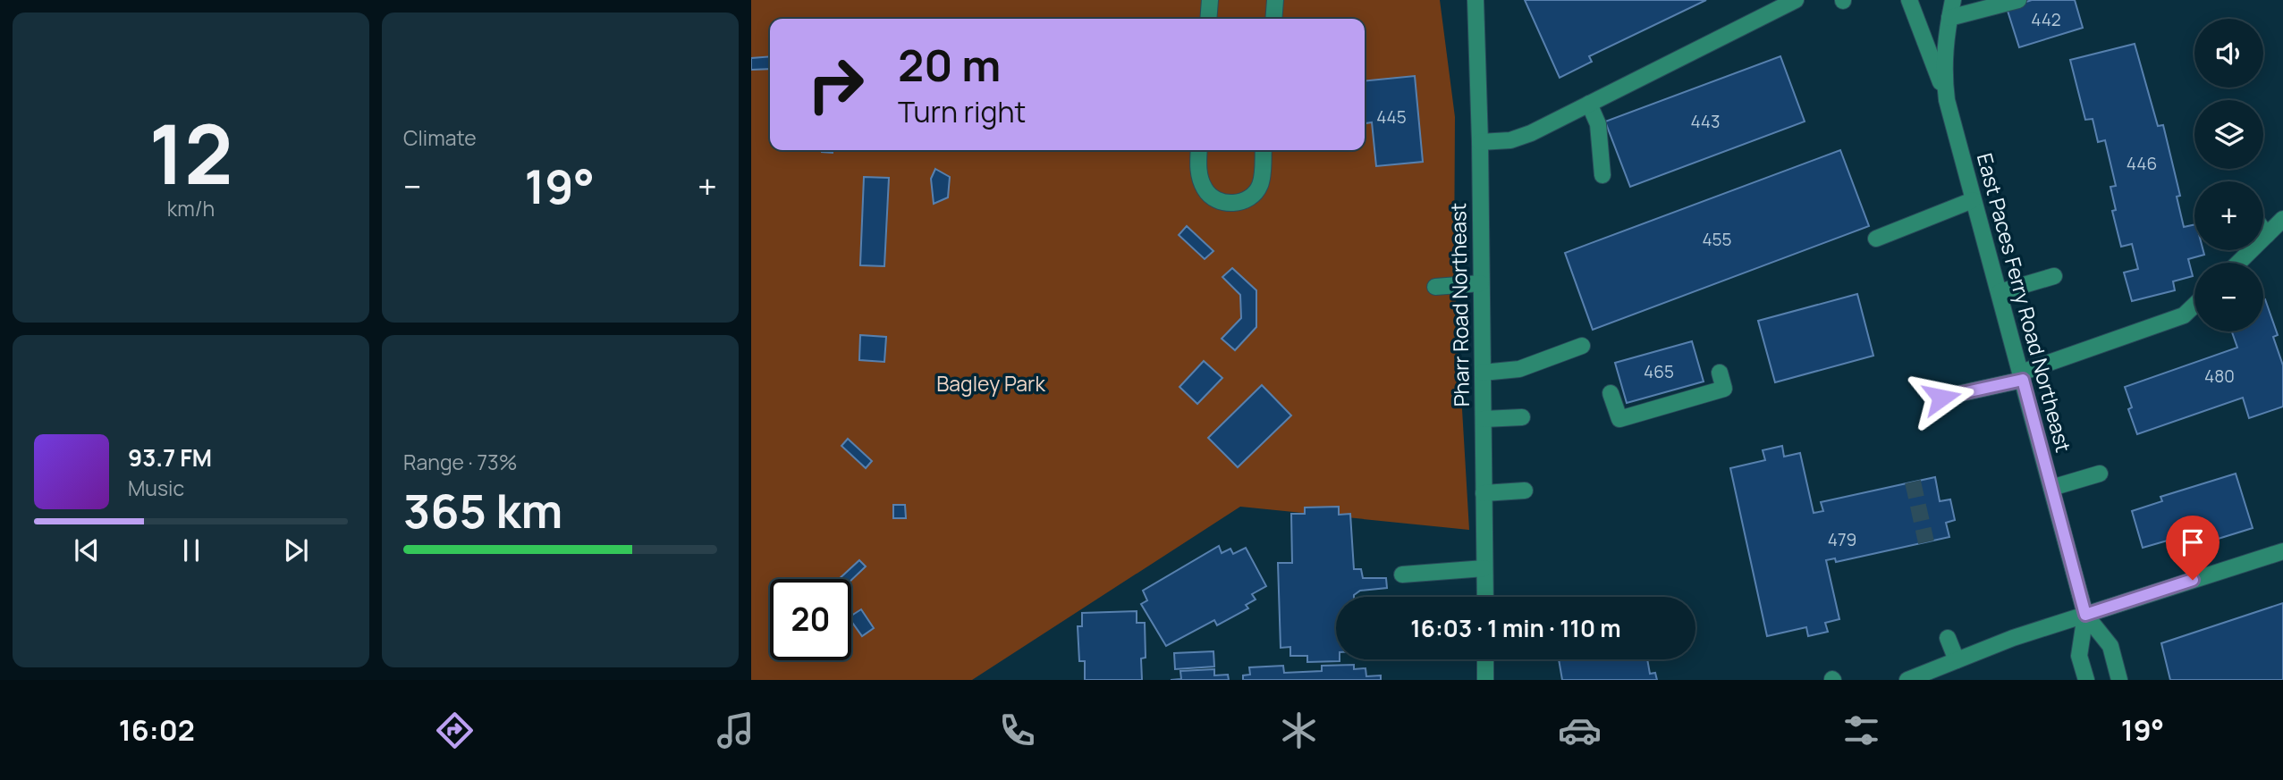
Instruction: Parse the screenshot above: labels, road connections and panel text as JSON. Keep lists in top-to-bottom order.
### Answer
{
  "streets": {
    "street": ["East Paces Ferry Road Northeast", "Pharr Road Northeast"]
  },
  "parks": ["Bagley Park"],
  "house_numbers": [
    "442",
    "445",
    "443",
    "446",
    "455",
    "465",
    "480",
    "479"
  ],
  "page": {
    "tile": [
      ["12", "km/h"],
      "Climate",
      ["Range · 73%", "365 km"]
    ],
    "map_buttons": ["+", "−"],
    "turn": ["20 m", "Turn right"],
    "heat": ["−", "19°", "+"],
    "song": ["93.7 FM", "Music"],
    "limit": "20",
    "trip": "16:03 · 1 min · 110 m",
    "tabs": ["16:02", "19°"]
  }
}
